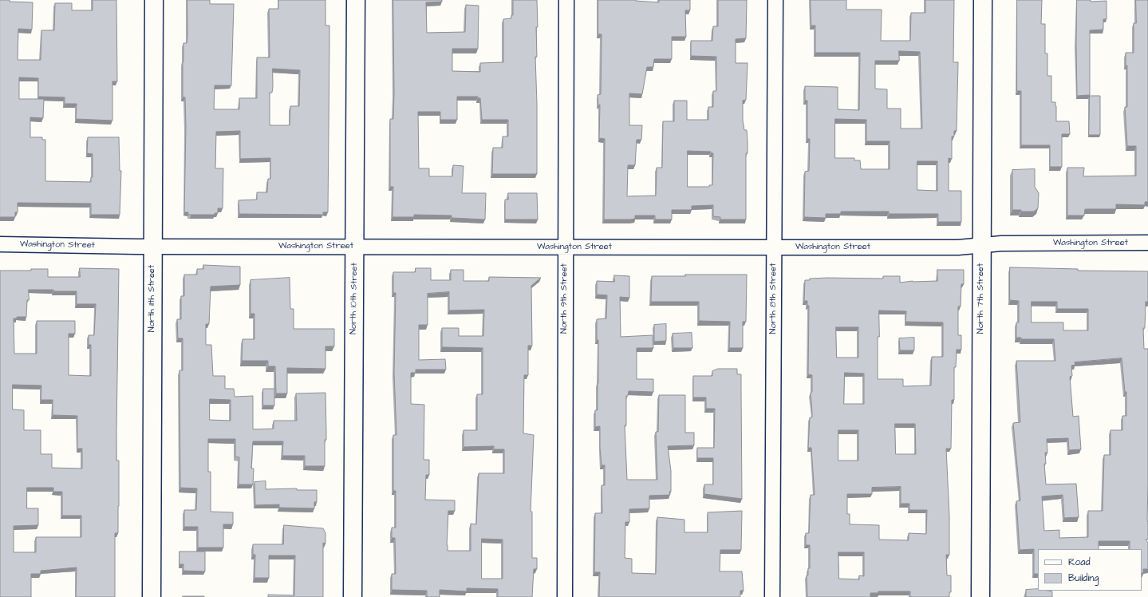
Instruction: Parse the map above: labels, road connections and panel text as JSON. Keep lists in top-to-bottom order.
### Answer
{
  "streets": {
    "main road": ["North 11th Street", "North 10th Street", "North 7th Street"],
    "street": ["Washington Street", "North 9th Street", "North 8th Street"]
  },
  "crossings": [
    ["Washington Street", "North 11th Street"],
    ["Washington Street", "North 10th Street"],
    ["Washington Street", "North 9th Street"],
    ["Washington Street", "North 8th Street"],
    ["Washington Street", "North 7th Street"]
  ],
  "legend": ["Road", "Building"]
}
